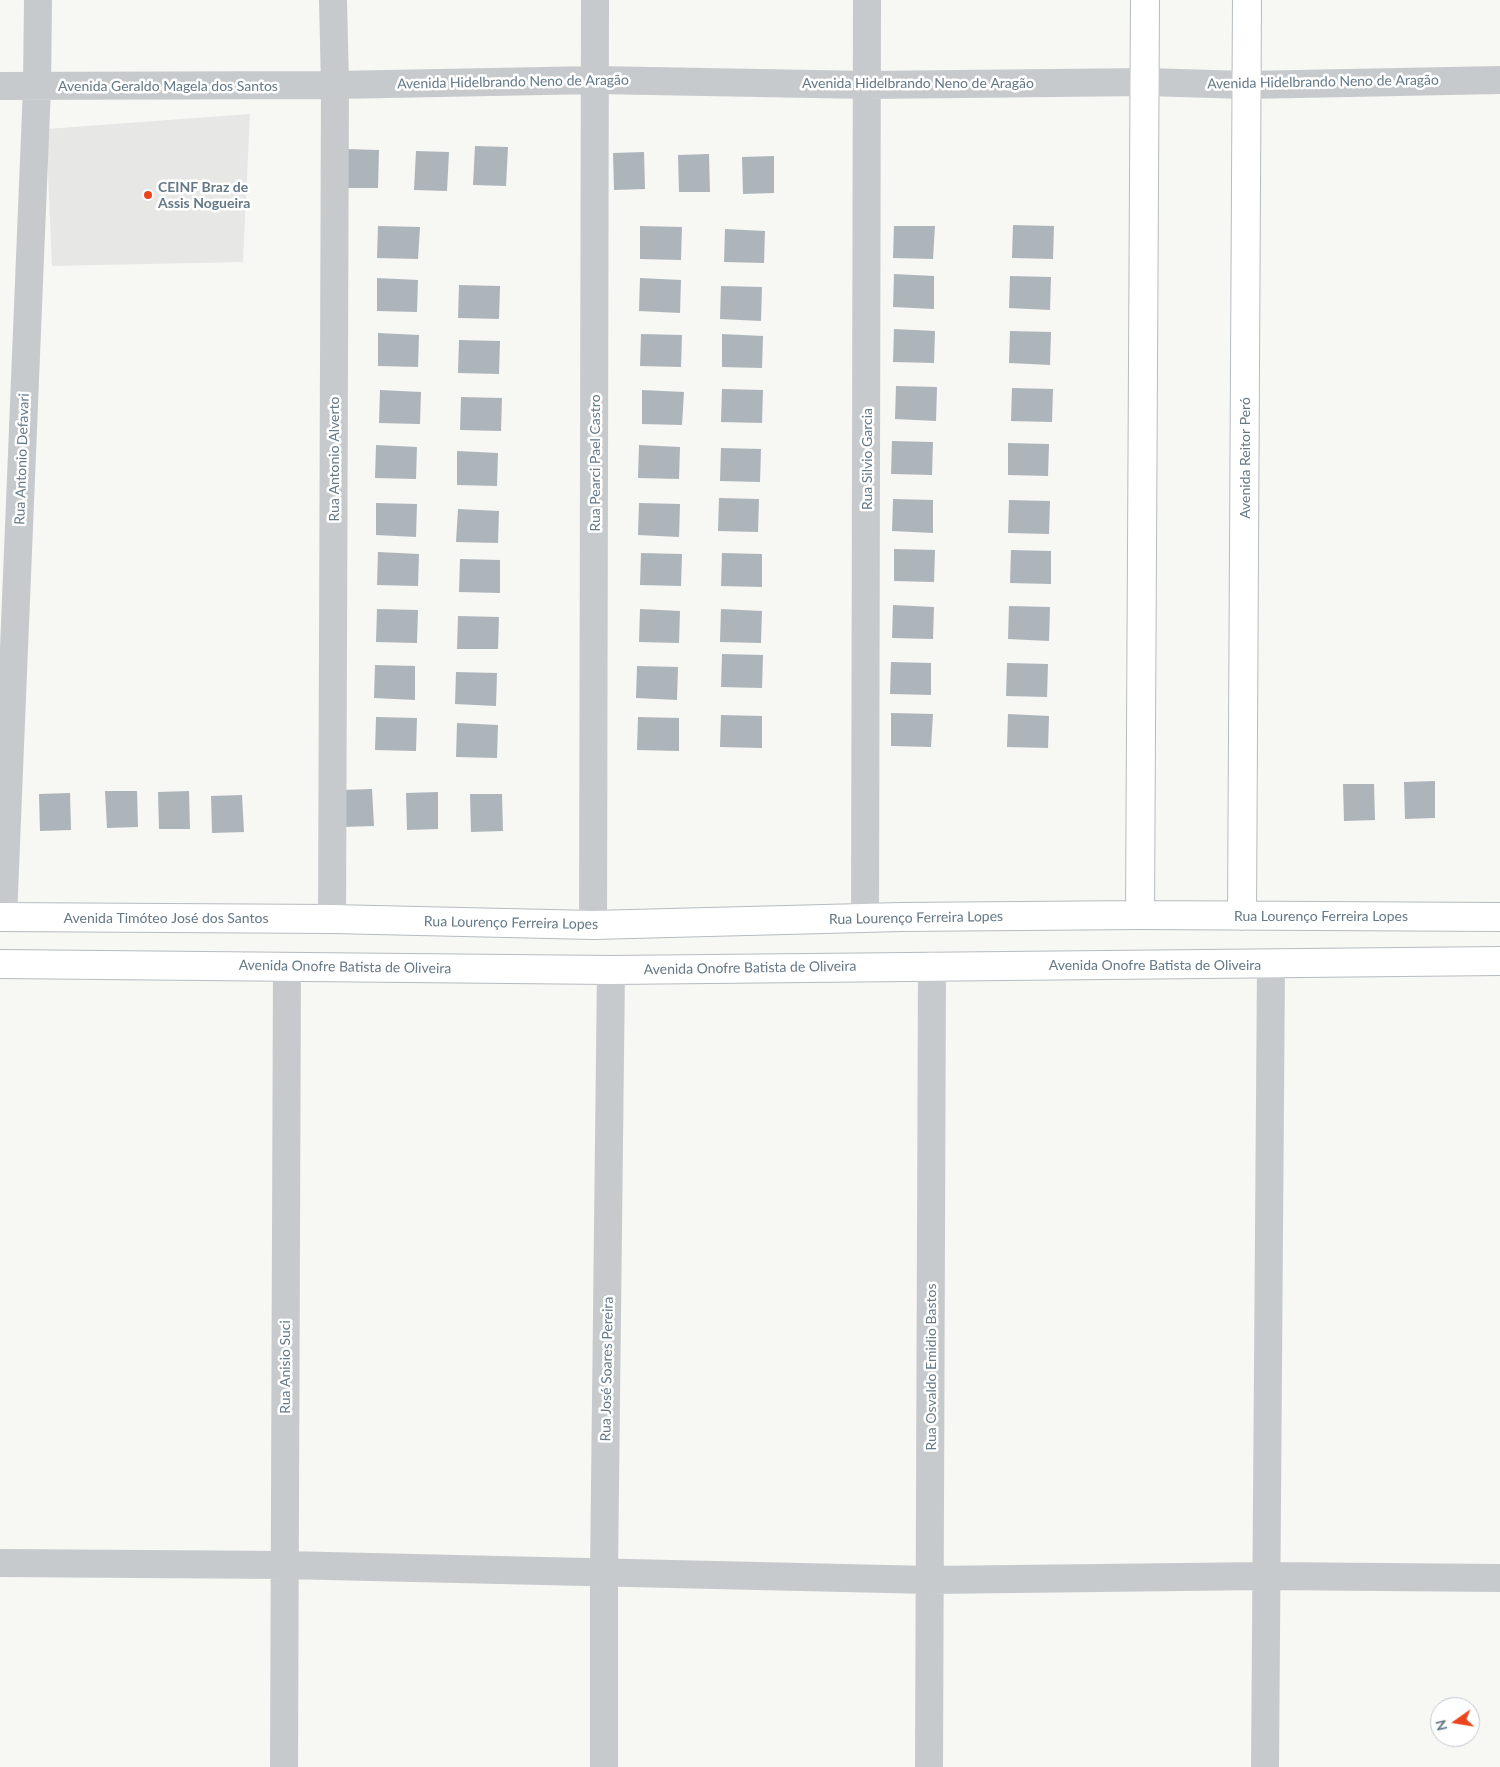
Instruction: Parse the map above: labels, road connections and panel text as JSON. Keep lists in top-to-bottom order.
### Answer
{
  "streets": {
    "street": [
      "Avenida Hidelbrando Neno de Aragão",
      "Avenida Geraldo Magela dos Santos",
      "Avenida Reitor Peró",
      "Rua Antonio Defavari",
      "Rua Antonio Alverto",
      "Rua Silvio Garcia",
      "Rua Pearci Pael Castro",
      "Rua Lourenço Ferreira Lopes",
      "Avenida Timóteo José dos Santos",
      "Avenida Onofre Batista de Oliveira",
      "Rua Anisio Suci",
      "Rua Osvaldo Emidio Bastos",
      "Rua José Soares Pereira"
    ]
  },
  "crossings": [
    ["Avenida Hidelbrando Neno de Aragão", "Avenida Geraldo Magela dos Santos"],
    ["Avenida Hidelbrando Neno de Aragão", "Avenida Reitor Peró"],
    ["Avenida Hidelbrando Neno de Aragão", "Rua Antonio Alverto"],
    ["Avenida Hidelbrando Neno de Aragão", "Rua Silvio Garcia"],
    ["Avenida Hidelbrando Neno de Aragão", "Rua Pearci Pael Castro"],
    ["Avenida Geraldo Magela dos Santos", "Rua Antonio Defavari"],
    ["Avenida Geraldo Magela dos Santos", "Rua Antonio Alverto"],
    ["Avenida Reitor Peró", "Rua Lourenço Ferreira Lopes"],
    ["Rua Antonio Defavari", "Avenida Timóteo José dos Santos"],
    ["Rua Antonio Alverto", "Rua Lourenço Ferreira Lopes"],
    ["Rua Antonio Alverto", "Avenida Timóteo José dos Santos"],
    ["Rua Silvio Garcia", "Rua Lourenço Ferreira Lopes"],
    ["Rua Pearci Pael Castro", "Rua Lourenço Ferreira Lopes"],
    ["Rua Lourenço Ferreira Lopes", "Avenida Timóteo José dos Santos"],
    ["Avenida Onofre Batista de Oliveira", "Rua Anisio Suci"],
    ["Avenida Onofre Batista de Oliveira", "Rua Osvaldo Emidio Bastos"],
    ["Avenida Onofre Batista de Oliveira", "Rua José Soares Pereira"]
  ],
  "places": ["CEINF Braz de Assis Nogueira"],
  "north": "left"
}
